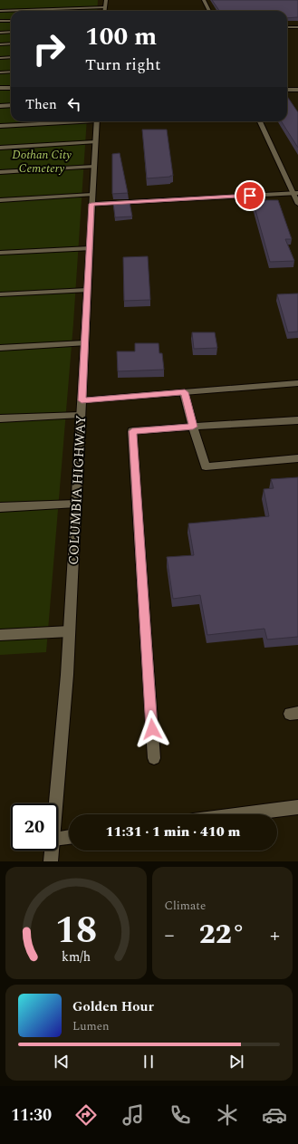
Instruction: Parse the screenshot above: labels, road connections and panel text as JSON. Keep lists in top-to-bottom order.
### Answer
{
  "streets": {
    "main road": ["COLUMBIA HIGHWAY"]
  },
  "parks": ["Dothan City Cemetery"],
  "page": {
    "turn": ["100 m", "Turn right"],
    "then": "Then",
    "limit": "20",
    "trip": "11:31 · 1 min · 410 m",
    "tile": "Climate",
    "heat": ["−", "22°", "+"],
    "song": ["Golden Hour", "Lumen"],
    "tabs": "11:30",
    "gauge": ["18", "km/h"]
  }
}
